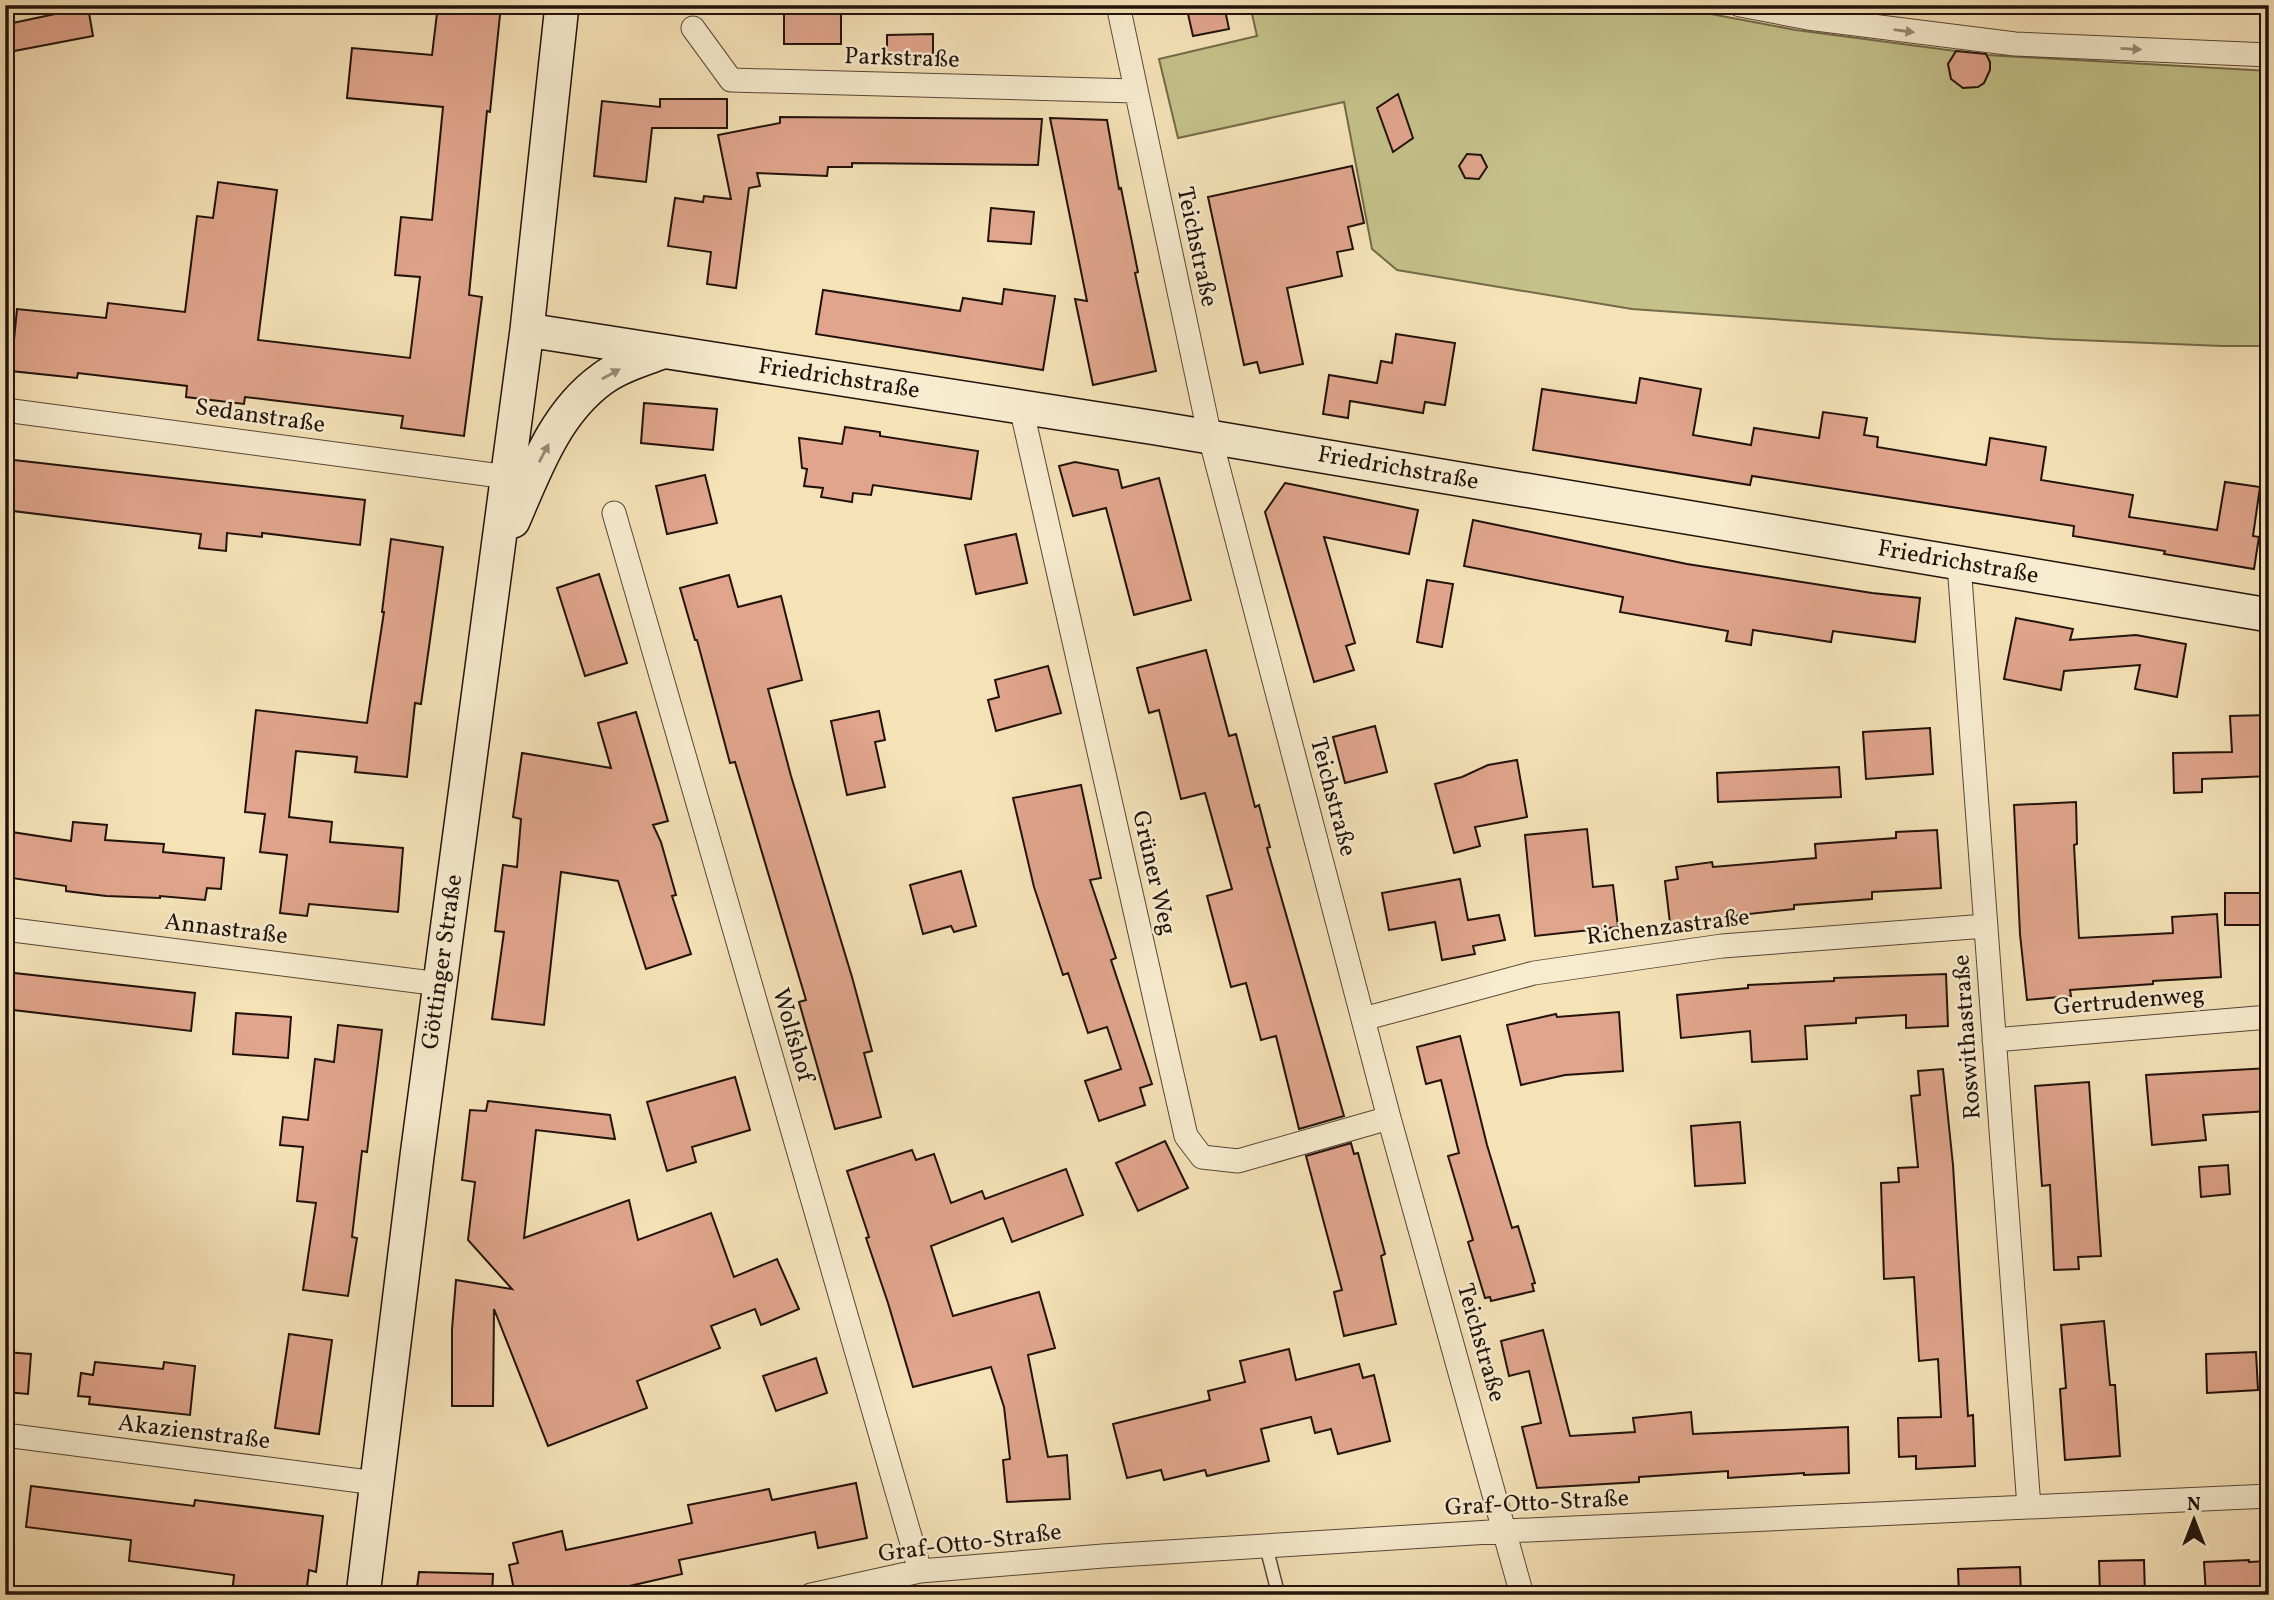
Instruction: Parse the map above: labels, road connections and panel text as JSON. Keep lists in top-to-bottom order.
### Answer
{
  "streets": {
    "street": [
      "Parkstraße",
      "Teichstraße",
      "Friedrichstraße",
      "Sedanstraße",
      "Grüner Weg",
      "Richenzastraße",
      "Annastraße",
      "Göttinger Straße",
      "Gertrudenweg",
      "Wolfshof",
      "Roswithastraße",
      "Akazienstraße",
      "Graf-Otto-Straße"
    ]
  },
  "crossings": [
    ["Parkstraße", "Teichstraße"],
    ["Teichstraße", "Friedrichstraße"],
    ["Teichstraße", "Grüner Weg"],
    ["Teichstraße", "Richenzastraße"],
    ["Teichstraße", "Graf-Otto-Straße"],
    ["Friedrichstraße", "Grüner Weg"],
    ["Friedrichstraße", "Göttinger Straße"],
    ["Friedrichstraße", "Roswithastraße"],
    ["Sedanstraße", "Göttinger Straße"],
    ["Richenzastraße", "Roswithastraße"],
    ["Annastraße", "Göttinger Straße"],
    ["Göttinger Straße", "Akazienstraße"],
    ["Gertrudenweg", "Roswithastraße"],
    ["Wolfshof", "Graf-Otto-Straße"],
    ["Roswithastraße", "Graf-Otto-Straße"]
  ],
  "north": "top"
}
